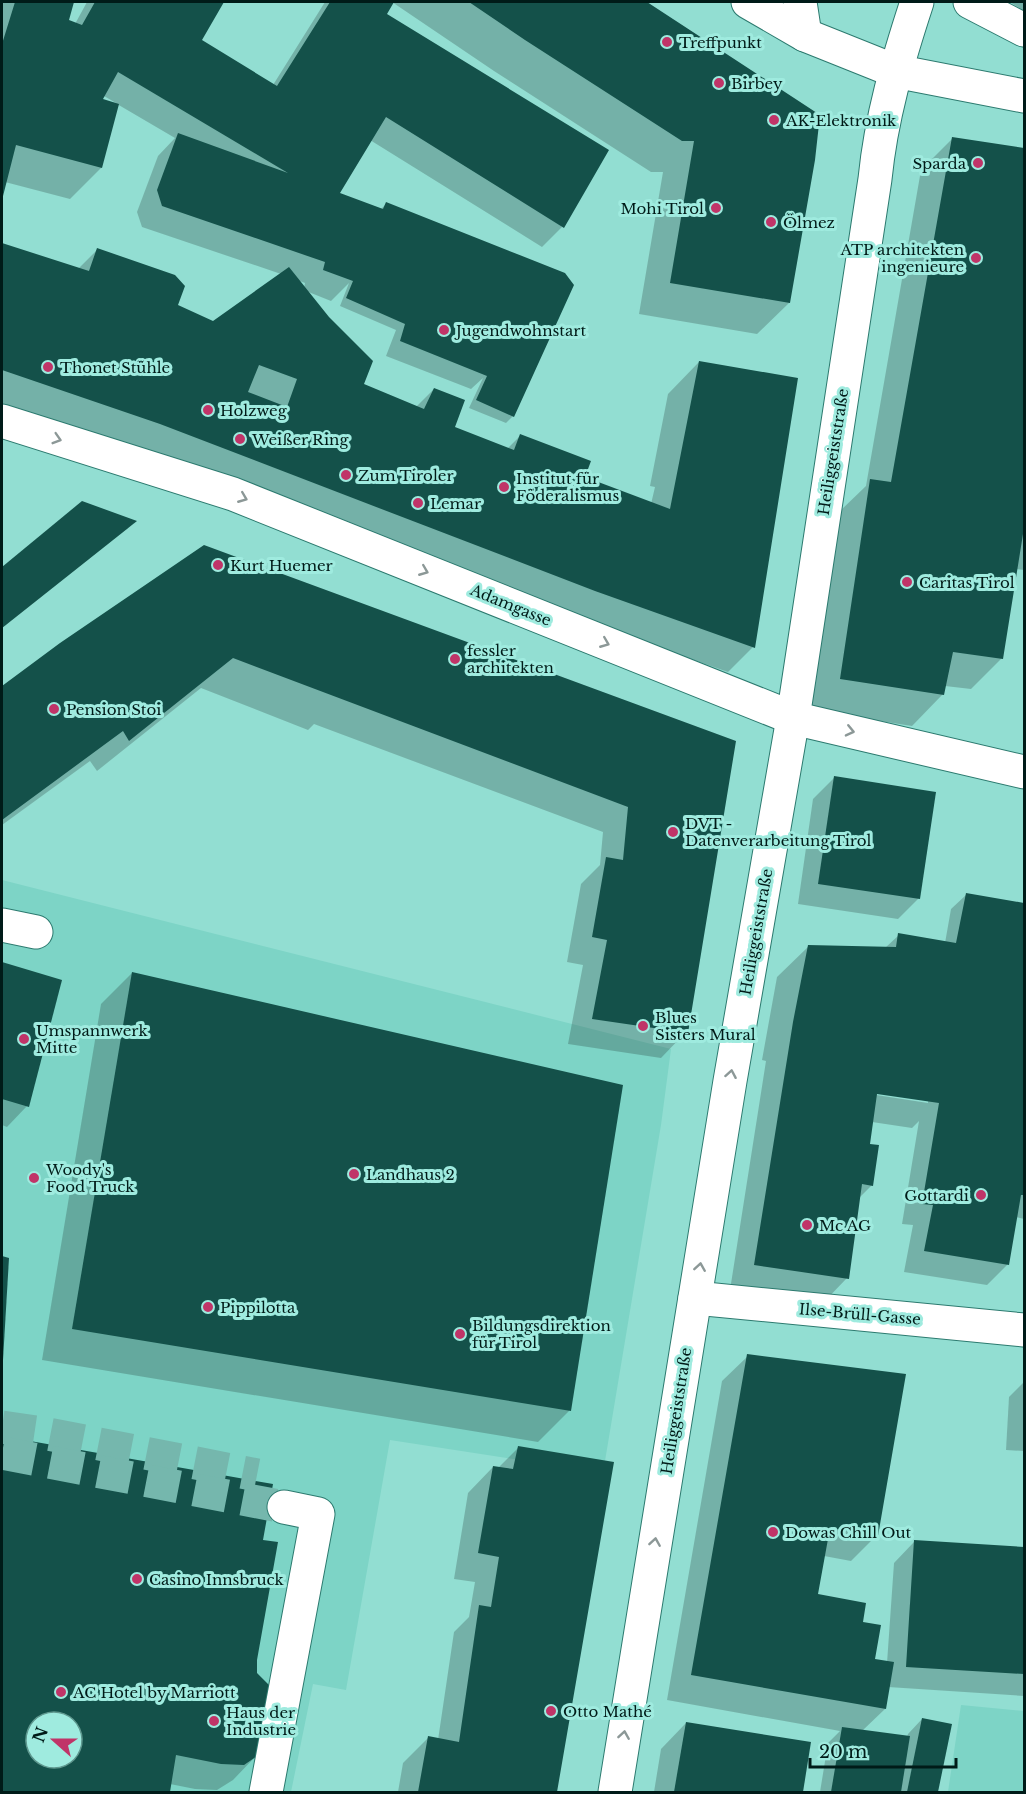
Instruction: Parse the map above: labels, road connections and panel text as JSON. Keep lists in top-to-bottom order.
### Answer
{
  "streets": {
    "street": ["Heiliggeiststraße", "Adamgasse", "Ilse-Brüll-Gasse"]
  },
  "crossings": [
    ["Heiliggeiststraße", "Adamgasse"],
    ["Heiliggeiststraße", "Ilse-Brüll-Gasse"]
  ],
  "one_way": ["Heiliggeiststraße", "Adamgasse"],
  "places": [
    "Treffpunkt",
    "Birbey",
    "AK-Elektronik",
    "Sparda",
    "Mohi Tirol",
    "Ölmez",
    "ATP architekten ingenieure",
    "Jugendwohnstart",
    "Thonet Stühle",
    "Holzweg",
    "Weißer Ring",
    "Zum Tiroler",
    "Institut für Föderalismus",
    "Lemar",
    "Kurt Huemer",
    "Caritas Tirol",
    "fessler architekten",
    "Pension Stoi",
    "DVT - Datenverarbeitung Tirol",
    "Blues Sisters Mural",
    "Umspannwerk Mitte",
    "Landhaus 2",
    "Woody's Food Truck",
    "Gottardi",
    "Mc AG",
    "Pippilotta",
    "Bildungsdirektion für Tirol",
    "Dowas Chill Out",
    "Casino Innsbruck",
    "AC Hotel by Marriott",
    "Otto Mathé",
    "Haus der Industrie"
  ],
  "scale_bar": "20 m",
  "north": "left"
}
